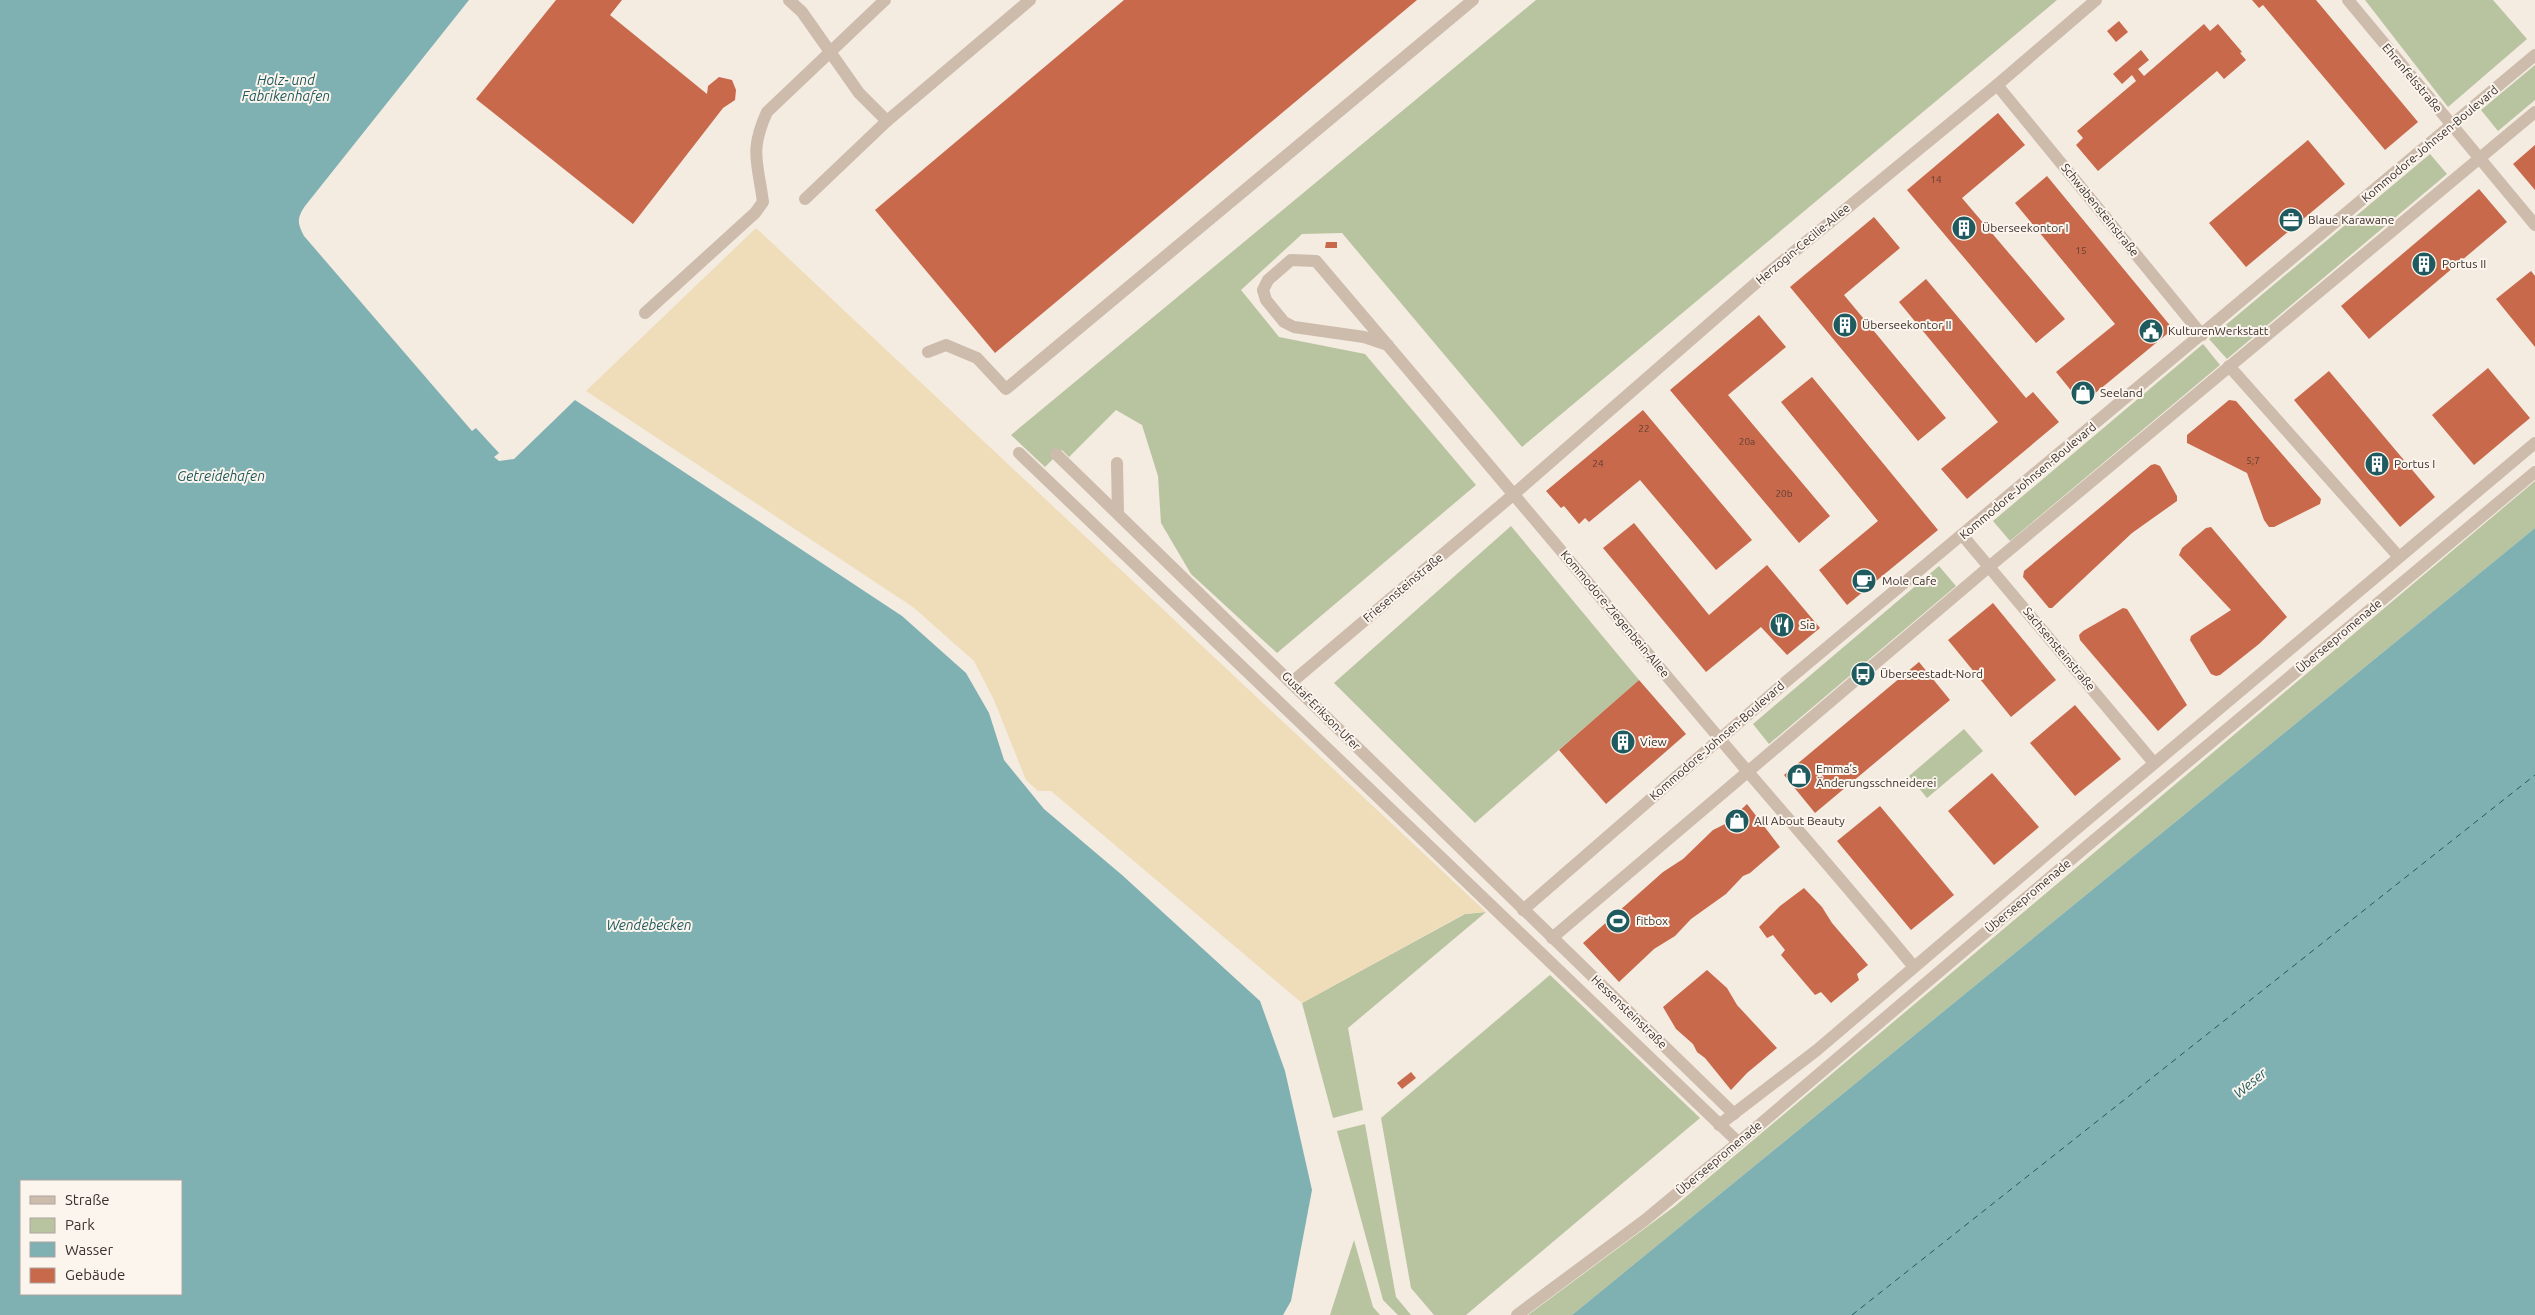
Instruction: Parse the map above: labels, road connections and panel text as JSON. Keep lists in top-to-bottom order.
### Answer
{
  "streets": {
    "street": [
      "Ehrenfelsstraße",
      "Kommodore-Johnsen-Boulevard",
      "Schwabensteinstraße",
      "Herzogin-Cecilie-Allee",
      "Friesensteinstraße",
      "Kommodore-Ziegenbein-Allee",
      "Überseepromenade",
      "Sachsensteinstraße",
      "Gustaf-Erikson-Ufer",
      "Hessensteinstraße"
    ]
  },
  "crossings": [
    ["Ehrenfelsstraße", "Kommodore-Johnsen-Boulevard"],
    ["Kommodore-Johnsen-Boulevard", "Schwabensteinstraße"],
    ["Kommodore-Johnsen-Boulevard", "Kommodore-Ziegenbein-Allee"],
    ["Kommodore-Johnsen-Boulevard", "Sachsensteinstraße"],
    ["Kommodore-Johnsen-Boulevard", "Gustaf-Erikson-Ufer"],
    ["Kommodore-Johnsen-Boulevard", "Hessensteinstraße"],
    ["Schwabensteinstraße", "Herzogin-Cecilie-Allee"],
    ["Herzogin-Cecilie-Allee", "Friesensteinstraße"],
    ["Herzogin-Cecilie-Allee", "Kommodore-Ziegenbein-Allee"],
    ["Friesensteinstraße", "Kommodore-Ziegenbein-Allee"],
    ["Friesensteinstraße", "Gustaf-Erikson-Ufer"],
    ["Kommodore-Ziegenbein-Allee", "Überseepromenade"],
    ["Überseepromenade", "Sachsensteinstraße"],
    ["Überseepromenade", "Hessensteinstraße"],
    ["Gustaf-Erikson-Ufer", "Hessensteinstraße"]
  ],
  "water": [
    "Holz- und Fabrikenhafen",
    "Getreidehafen",
    "Wendebecken",
    "Weser"
  ],
  "places": {
    "office": ["Blaue Karawane"],
    "building": [
      "Überseekontor I",
      "Portus II",
      "Überseekontor II",
      "Portus I",
      "View"
    ],
    "public building": ["KulturenWerkstatt"],
    "shop": ["Seeland", "Emma’s Änderungsschneiderei", "All About Beauty"],
    "cafe": ["Mole Cafe"],
    "restaurant": ["Sia"],
    "bus stop": ["Überseestadt-Nord"],
    "sports": ["fitbox"]
  },
  "house_numbers": [
    "14",
    "15",
    "22",
    "20a",
    "5;7",
    "24",
    "20b"
  ],
  "legend": [
    "Straße",
    "Park",
    "Wasser",
    "Gebäude"
  ]
}
